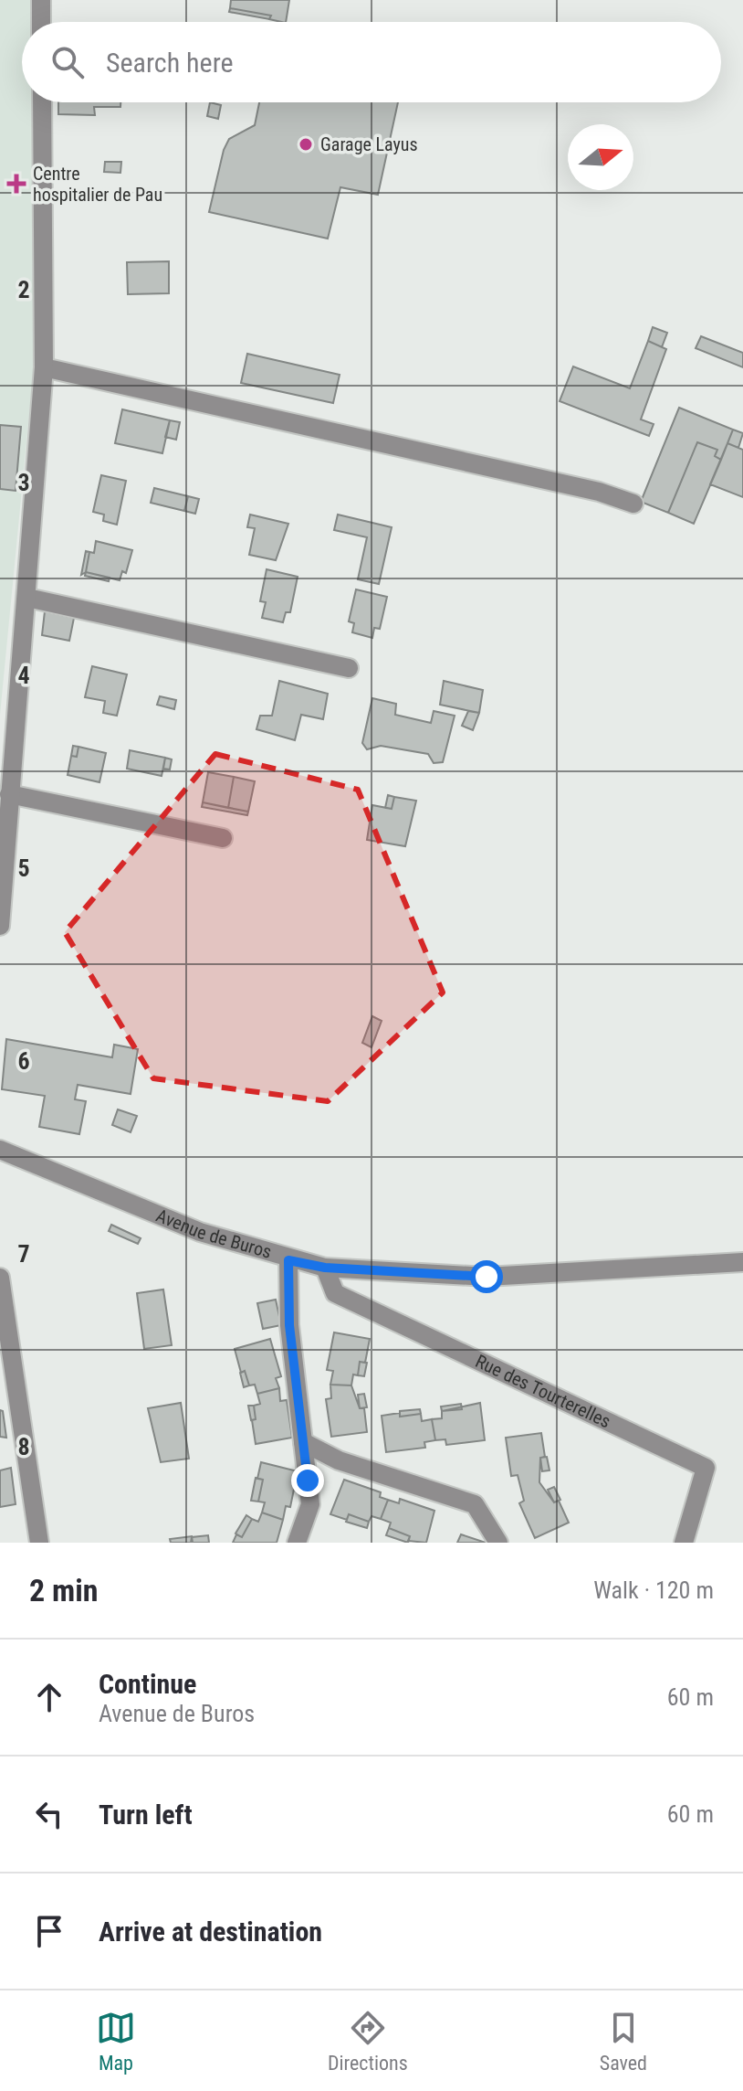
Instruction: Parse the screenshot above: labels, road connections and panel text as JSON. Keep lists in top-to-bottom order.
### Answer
{
  "streets": {
    "street": ["Avenue de Buros", "Rue des Tourterelles"]
  },
  "crossings": [
    ["Avenue de Buros", "Rue des Tourterelles"]
  ],
  "places": {
    "other": ["Garage Layus"],
    "health": ["Centre hospitalier de Pau"]
  },
  "north": "right",
  "page": {
    "search": "Search here",
    "heading": ["2 min", "Walk · 120 m"],
    "list": [
      ["Continue", "Avenue de Buros", "60 m"],
      ["Turn left", "60 m"],
      "Arrive at destination"
    ],
    "nav": ["Map", "Directions", "Saved"]
  },
  "grid": {
    "rows": [
      "2",
      "3",
      "4",
      "5",
      "6",
      "7",
      "8"
    ]
  }
}
